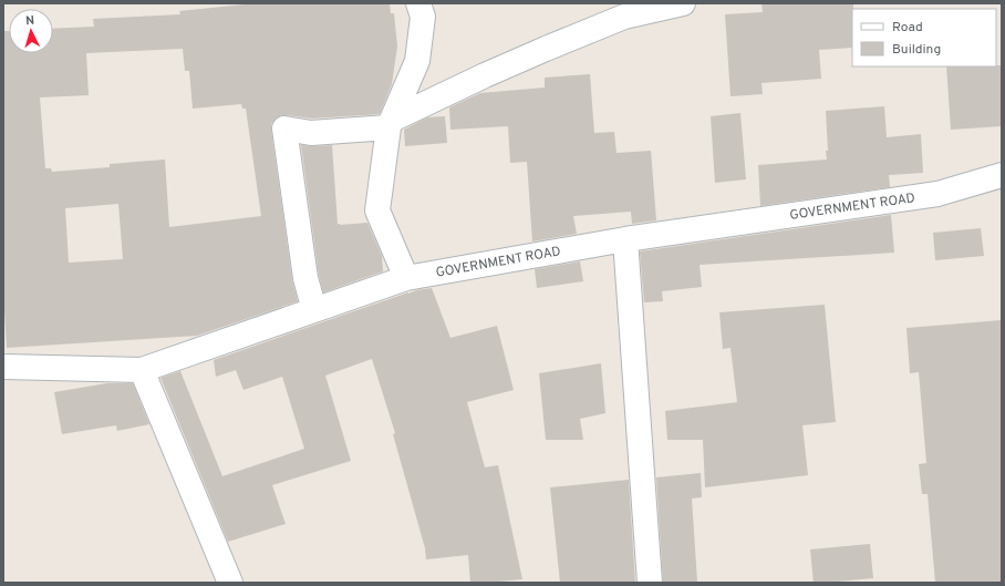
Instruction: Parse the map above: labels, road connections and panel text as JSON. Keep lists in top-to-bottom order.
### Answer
{
  "streets": {
    "street": ["GOVERNMENT ROAD"]
  },
  "legend": ["Road", "Building"],
  "north": "top"
}
